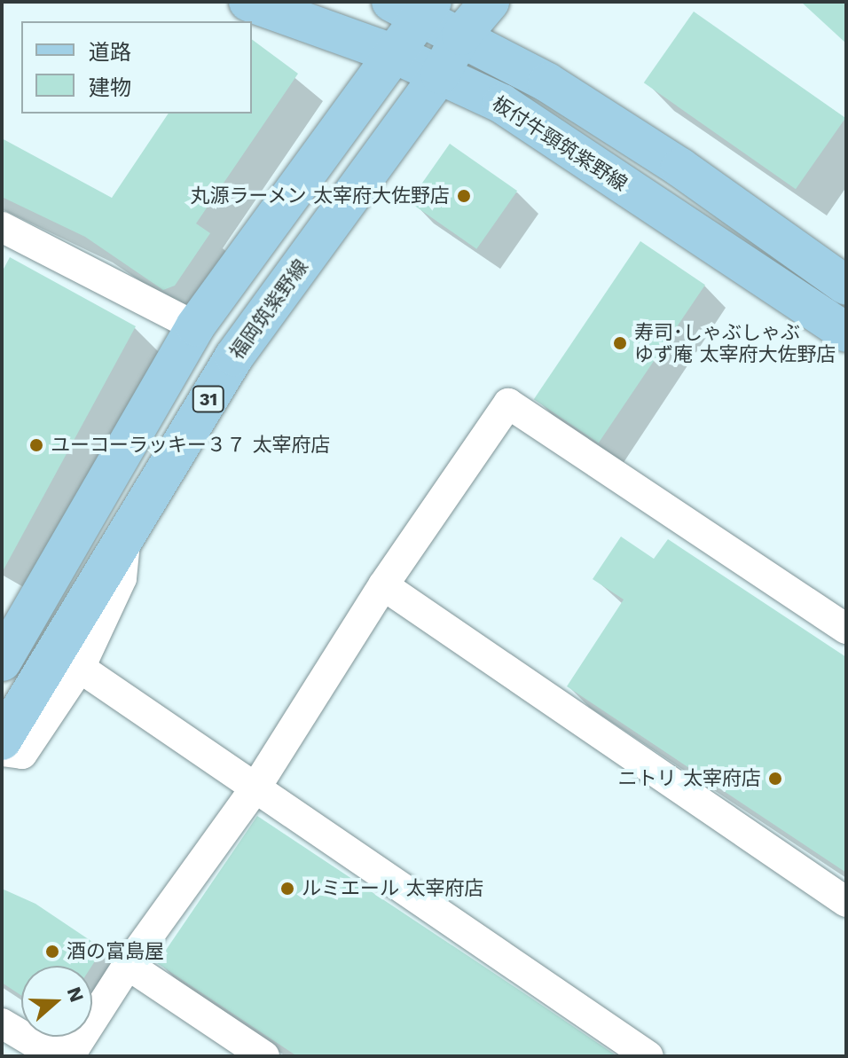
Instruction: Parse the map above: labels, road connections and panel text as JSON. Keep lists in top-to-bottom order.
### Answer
{
  "streets": {
    "main road": ["板付牛頸筑紫野線", "福岡筑紫野線", "31"]
  },
  "crossings": [
    ["板付牛頸筑紫野線", "福岡筑紫野線"],
    ["板付牛頸筑紫野線", "31"]
  ],
  "places": [
    "丸源ラーメン 太宰府大佐野店",
    "寿司･しゃぶしゃぶ ゆず庵 太宰府大佐野店",
    "ユーコーラッキー３７ 太宰府店",
    "ニトリ 太宰府店",
    "ルミエール 太宰府店",
    "酒の富島屋"
  ],
  "legend": ["道路", "建物"],
  "north": "right"
}
